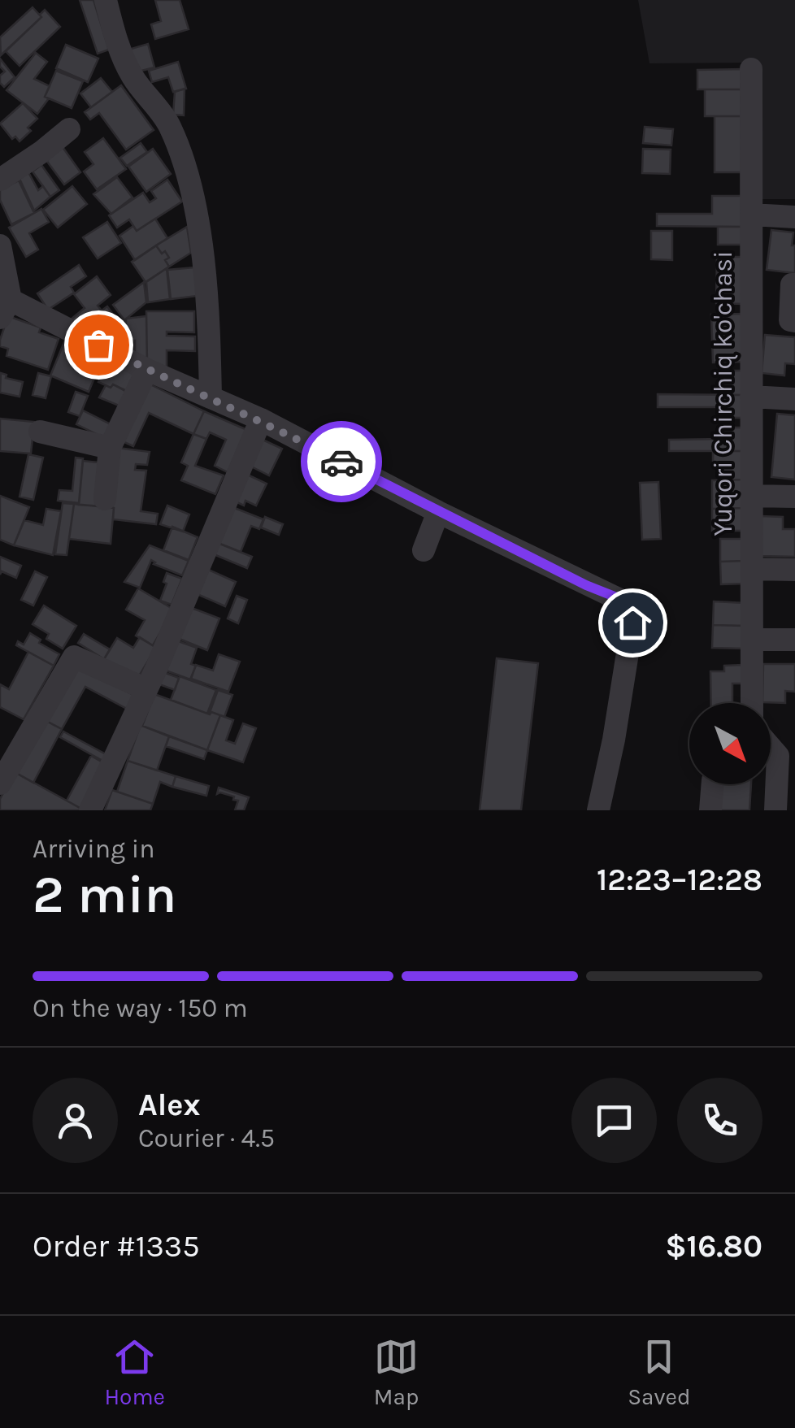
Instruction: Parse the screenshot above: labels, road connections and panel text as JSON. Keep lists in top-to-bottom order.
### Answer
{
  "streets": {
    "street": ["Yuqori Chirchiq ko'chasi"]
  },
  "north": "bottom right",
  "page": {
    "heading": ["2 min", "Arriving in", "12:23–12:28"],
    "panel": [
      "Alex",
      "Courier · 4.5",
      "Order #1335",
      "$16.80"
    ],
    "bar": "On the way · 150 m",
    "tabs": ["Home", "Map", "Saved"]
  }
}
